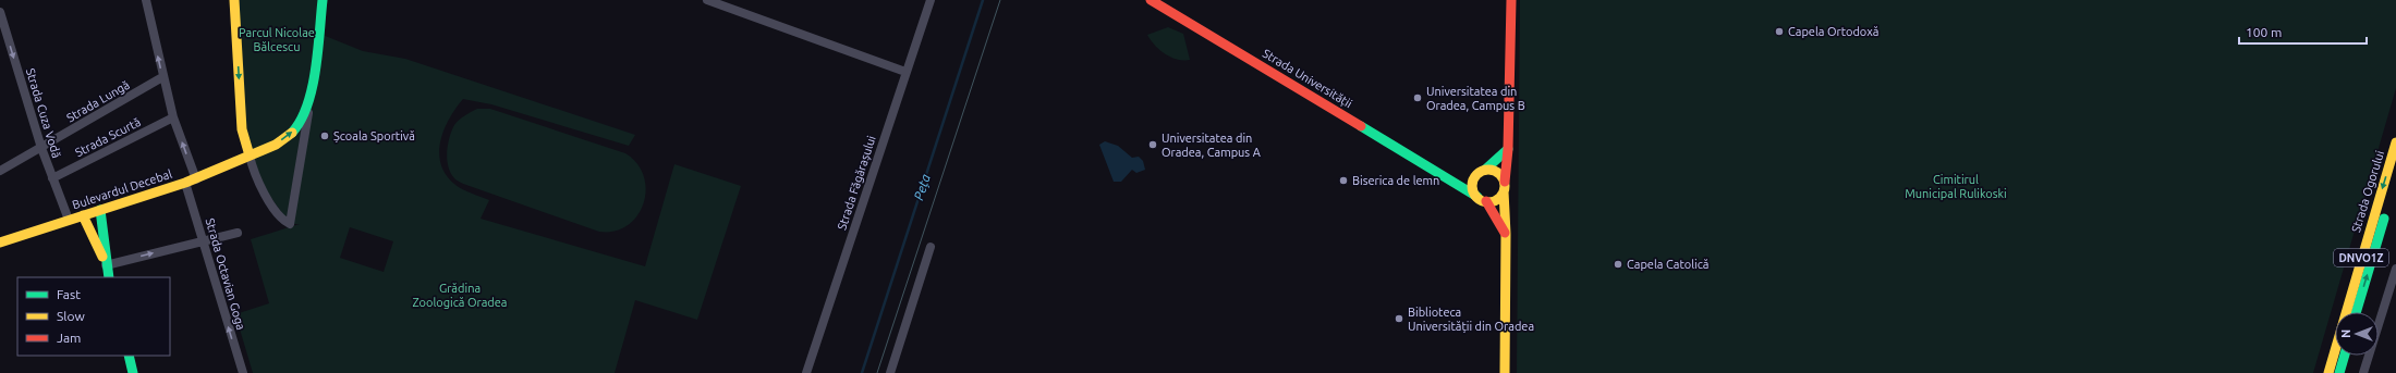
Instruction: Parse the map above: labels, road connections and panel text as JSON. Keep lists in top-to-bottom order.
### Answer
{
  "streets": {
    "main road": [
      "Strada Universității",
      "Bulevardul Decebal",
      "Strada Ogorului",
      "DNVO1Z"
    ],
    "street": [
      "Strada Lungă",
      "Strada Cuza Vodă",
      "Strada Scurtă",
      "Strada Făgărașului",
      "Strada Octavian Goga"
    ]
  },
  "crossings": [
    ["Strada Lungă", "Strada Cuza Vodă"],
    ["Strada Cuza Vodă", "Strada Scurtă"],
    ["Strada Cuza Vodă", "Bulevardul Decebal"],
    ["Bulevardul Decebal", "Strada Octavian Goga"]
  ],
  "one_way": ["Strada Cuza Vodă", "Strada Octavian Goga"],
  "water": ["Peța"],
  "parks": ["Parcul Nicolae Bălcescu", "Cimitirul Municipal Rulikoski", "Grădina Zoologică Oradea"],
  "places": [
    "Capela Ortodoxă",
    "Universitatea din Oradea, Campus B",
    "Școala Sportivă",
    "Universitatea din Oradea, Campus A",
    "Biserica de lemn",
    "Capela Catolică",
    "Biblioteca Universității din Oradea"
  ],
  "legend": ["Fast", "Slow", "Jam"],
  "scale_bar": "100 m",
  "north": "left"
}
